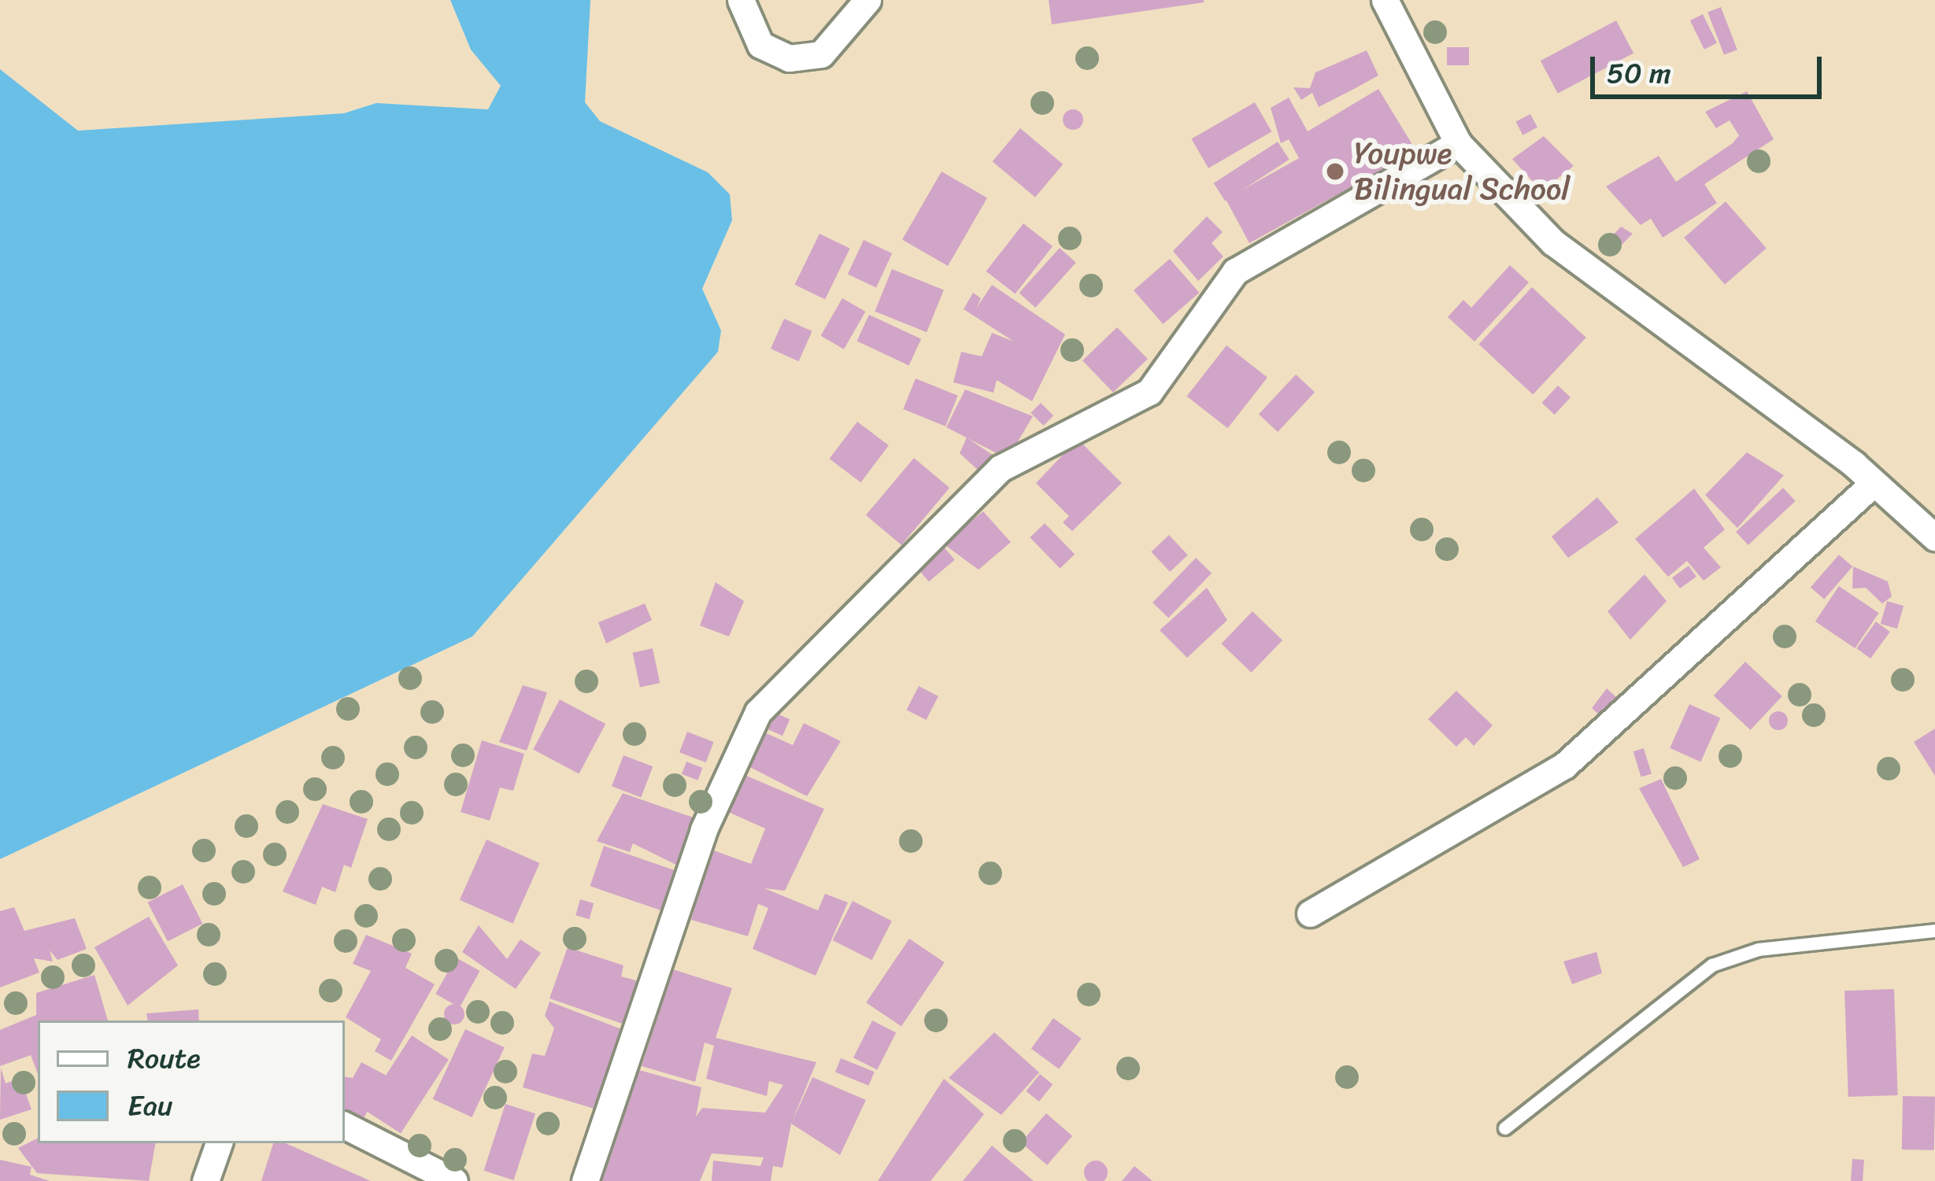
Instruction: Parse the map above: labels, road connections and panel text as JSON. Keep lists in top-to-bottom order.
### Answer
{
  "places": ["Youpwe Bilingual School"],
  "legend": ["Route", "Eau"],
  "scale_bar": "50 m"
}
